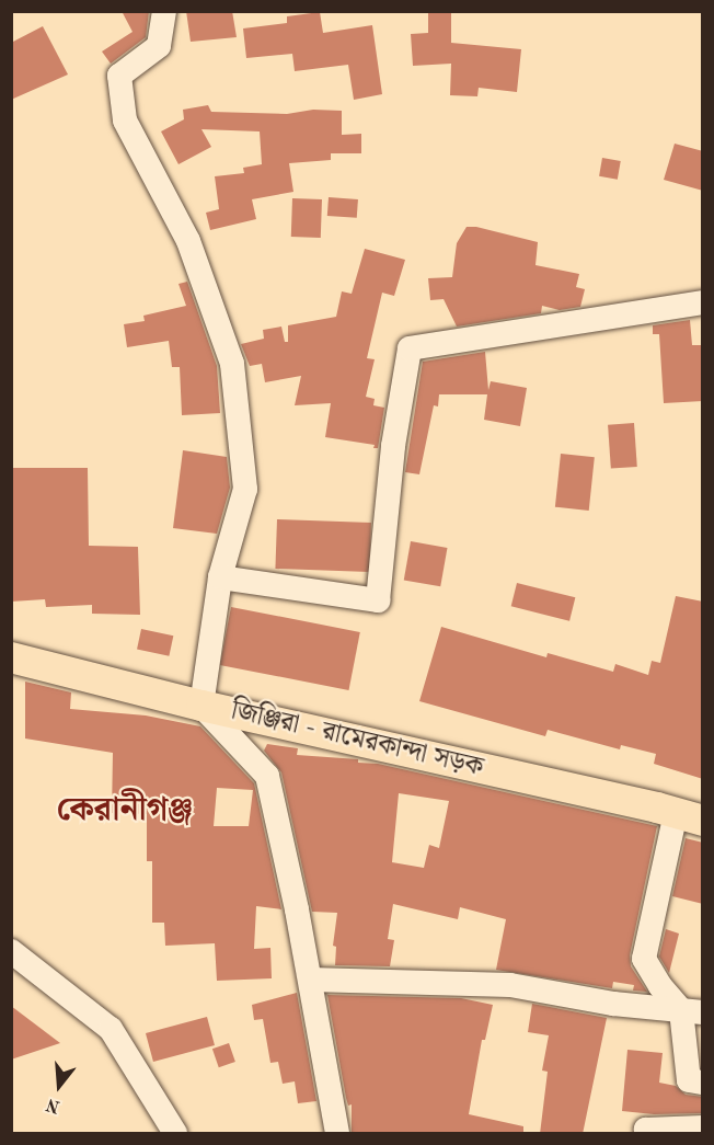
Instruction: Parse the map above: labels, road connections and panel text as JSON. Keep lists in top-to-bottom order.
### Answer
{
  "streets": {
    "main road": ["জিঞ্জিরা - রামেরকান্দা সড়ক"]
  },
  "districts": ["কেরানীগঞ্জ"],
  "north": "bottom"
}
